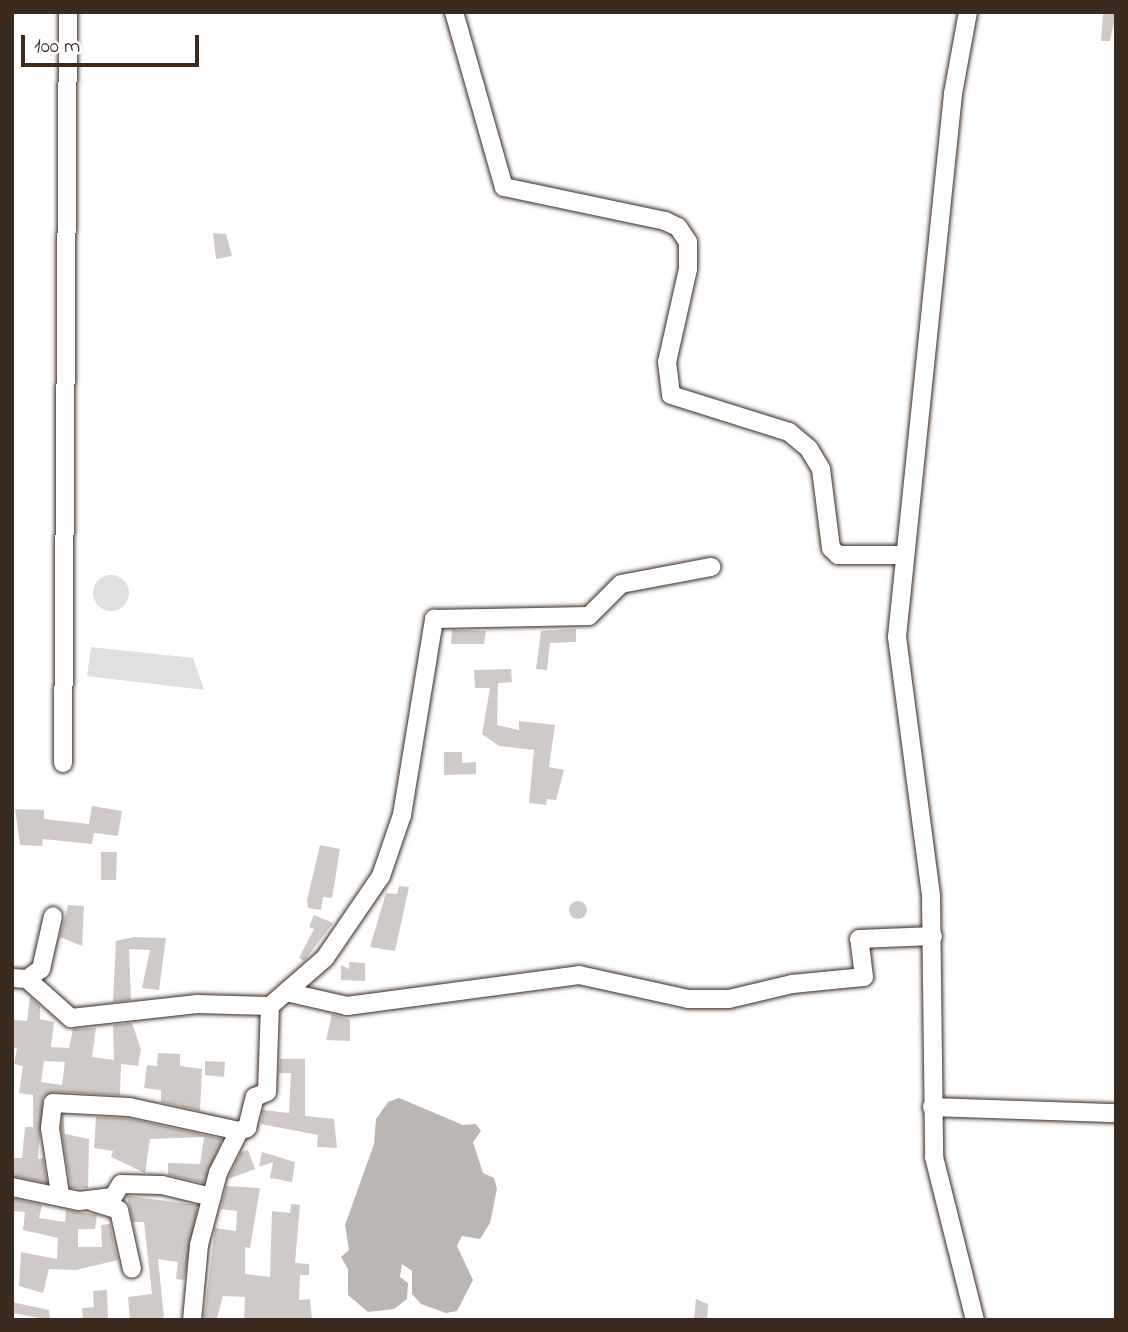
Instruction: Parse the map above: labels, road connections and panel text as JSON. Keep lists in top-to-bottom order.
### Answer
{
  "scale_bar": "100 m"
}
